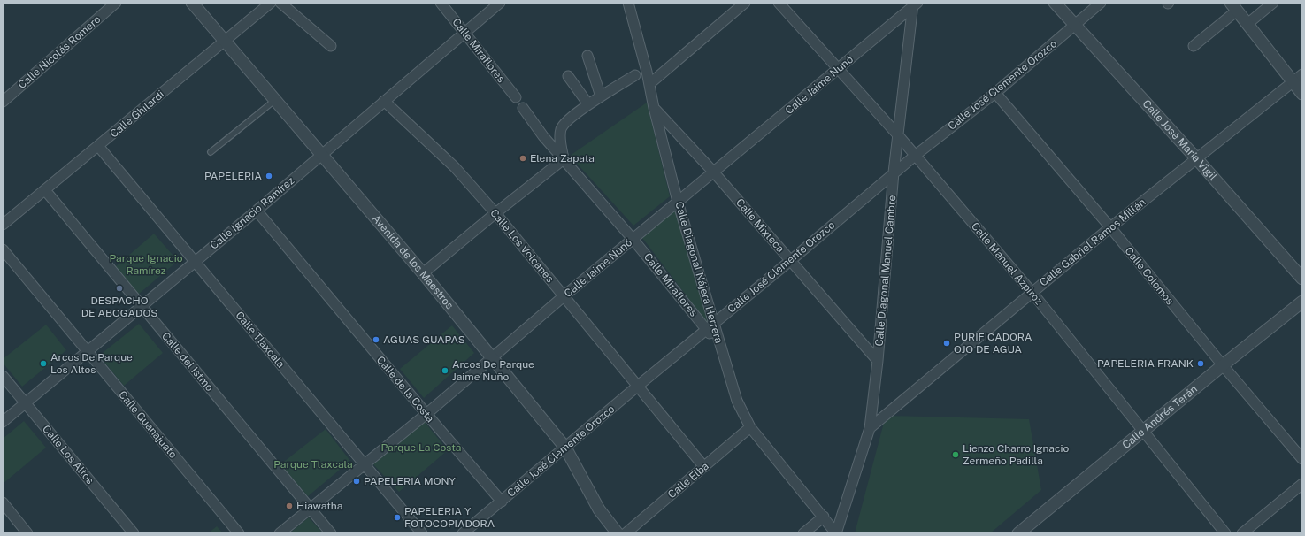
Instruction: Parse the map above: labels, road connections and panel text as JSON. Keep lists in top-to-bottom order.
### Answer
{
  "streets": {
    "street": [
      "Calle Miraflores",
      "Calle Nicolás Romero",
      "Calle Jaime Nunó",
      "Calle José Clemente Orozco",
      "Calle Ghilardi",
      "Calle José María Vigil",
      "Calle Ignacio Ramírez",
      "Calle Mixteca",
      "Calle Gabriel Ramos Millán",
      "Calle Los Volcanes",
      "Avenida de los Maestros",
      "Calle Manuel Azpiroz",
      "Calle Diagonal Manuel Cambre",
      "Calle Diagonal Nájera Herrera",
      "Calle Colomos",
      "Calle Tlaxcala",
      "Calle del Istmo",
      "Calle de la Costa",
      "Calle Andrés Terán",
      "Calle Guanajuato",
      "Calle Los Altos",
      "Calle Elba"
    ]
  },
  "crossings": [
    ["Calle Miraflores", "Calle Jaime Nunó"],
    ["Calle Miraflores", "Calle José Clemente Orozco"],
    ["Calle Miraflores", "Calle Ignacio Ramírez"],
    ["Calle Miraflores", "Calle Diagonal Nájera Herrera"],
    ["Calle Jaime Nunó", "Calle Mixteca"],
    ["Calle Jaime Nunó", "Calle Los Volcanes"],
    ["Calle Jaime Nunó", "Avenida de los Maestros"],
    ["Calle Jaime Nunó", "Calle Manuel Azpiroz"],
    ["Calle Jaime Nunó", "Calle Diagonal Manuel Cambre"],
    ["Calle Jaime Nunó", "Calle Diagonal Nájera Herrera"],
    ["Calle Jaime Nunó", "Calle Tlaxcala"],
    ["Calle Jaime Nunó", "Calle del Istmo"],
    ["Calle Jaime Nunó", "Calle de la Costa"],
    ["Calle José Clemente Orozco", "Calle José María Vigil"],
    ["Calle José Clemente Orozco", "Calle Mixteca"],
    ["Calle José Clemente Orozco", "Calle Los Volcanes"],
    ["Calle José Clemente Orozco", "Avenida de los Maestros"],
    ["Calle José Clemente Orozco", "Calle Manuel Azpiroz"],
    ["Calle José Clemente Orozco", "Calle Diagonal Manuel Cambre"],
    ["Calle José Clemente Orozco", "Calle Diagonal Nájera Herrera"],
    ["Calle José Clemente Orozco", "Calle Colomos"],
    ["Calle José Clemente Orozco", "Calle de la Costa"],
    ["Calle Ghilardi", "Avenida de los Maestros"],
    ["Calle Ghilardi", "Calle Tlaxcala"],
    ["Calle Ghilardi", "Calle del Istmo"],
    ["Calle José María Vigil", "Calle Gabriel Ramos Millán"],
    ["Calle Ignacio Ramírez", "Calle Los Volcanes"],
    ["Calle Ignacio Ramírez", "Avenida de los Maestros"],
    ["Calle Ignacio Ramírez", "Calle Tlaxcala"],
    ["Calle Ignacio Ramírez", "Calle del Istmo"],
    ["Calle Ignacio Ramírez", "Calle de la Costa"],
    ["Calle Ignacio Ramírez", "Calle Guanajuato"],
    ["Calle Ignacio Ramírez", "Calle Los Altos"],
    ["Calle Mixteca", "Calle Diagonal Manuel Cambre"],
    ["Calle Mixteca", "Calle Diagonal Nájera Herrera"],
    ["Calle Gabriel Ramos Millán", "Calle Manuel Azpiroz"],
    ["Calle Gabriel Ramos Millán", "Calle Diagonal Manuel Cambre"],
    ["Calle Gabriel Ramos Millán", "Calle Colomos"],
    ["Calle Los Volcanes", "Calle Elba"],
    ["Calle Manuel Azpiroz", "Calle Diagonal Manuel Cambre"],
    ["Calle Manuel Azpiroz", "Calle Andrés Terán"],
    ["Calle Diagonal Manuel Cambre", "Calle Diagonal Nájera Herrera"],
    ["Calle Diagonal Nájera Herrera", "Calle Elba"],
    ["Calle Colomos", "Calle Andrés Terán"]
  ],
  "parks": ["Parque Ignacio Ramírez", "Parque La Costa", "Parque Tlaxcala"],
  "places": [
    "Elena Zapata",
    "PAPELERIA",
    "DESPACHO DE ABOGADOS",
    "AGUAS GUAPAS",
    "PURIFICADORA OJO DE AGUA",
    "Arcos De Parque Los Altos",
    "PAPELERIA FRANK",
    "Arcos De Parque Jaime Nuño",
    "Lienzo Charro Ignacio Zermeño Padilla",
    "PAPELERIA MONY",
    "Hiawatha",
    "PAPELERIA Y FOTOCOPIADORA"
  ]
}
